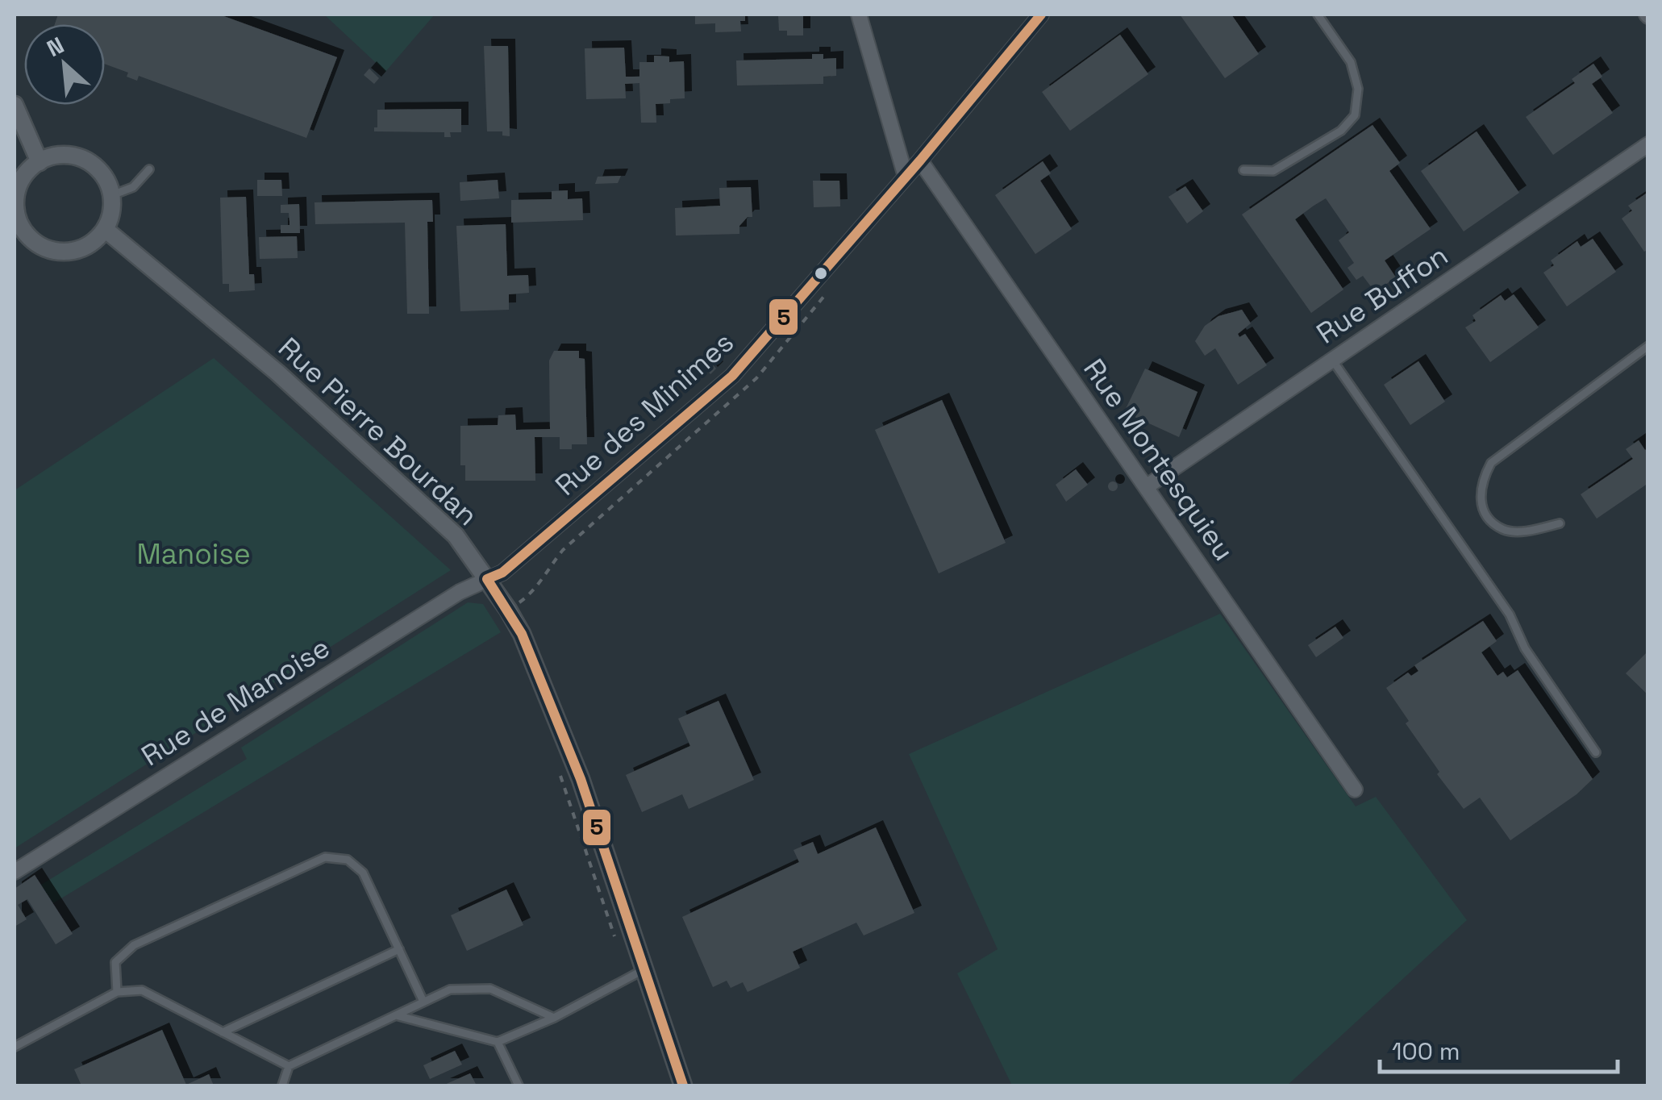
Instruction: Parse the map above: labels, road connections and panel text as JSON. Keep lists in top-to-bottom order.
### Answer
{
  "streets": {
    "street": [
      "Rue Buffon",
      "Rue des Minimes",
      "Rue Pierre Bourdan",
      "Rue Montesquieu",
      "Rue de Manoise"
    ]
  },
  "crossings": [
    ["Rue Buffon", "Rue Montesquieu"],
    ["Rue des Minimes", "Rue Pierre Bourdan"],
    ["Rue des Minimes", "Rue Montesquieu"],
    ["Rue des Minimes", "Rue de Manoise"],
    ["Rue Pierre Bourdan", "Rue de Manoise"]
  ],
  "parks": ["Manoise"],
  "lines": ["transit line 5"],
  "scale_bar": "100 m",
  "north": "top left"
}
